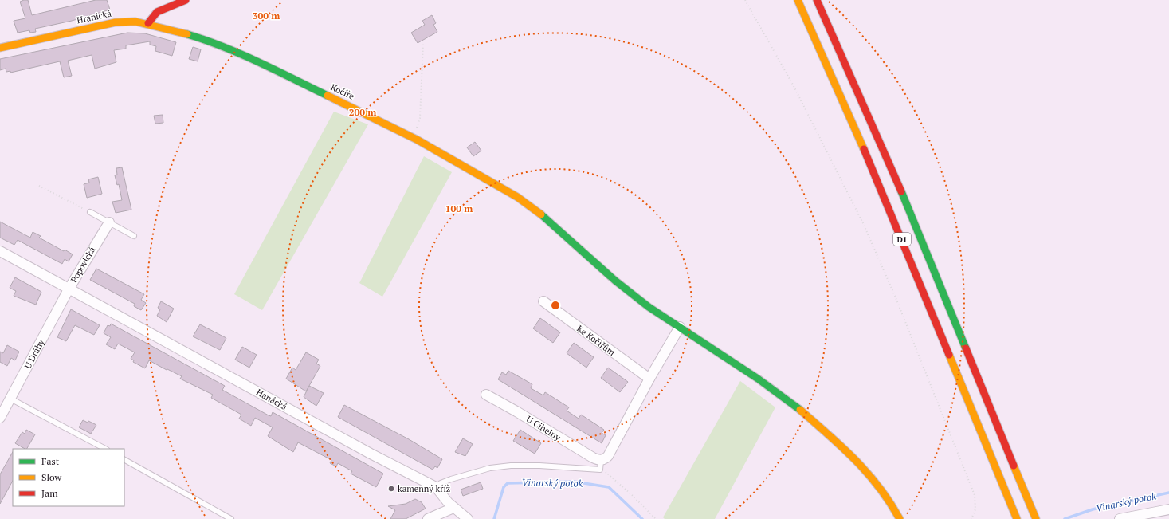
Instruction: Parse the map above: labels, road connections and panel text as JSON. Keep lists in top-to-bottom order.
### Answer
{
  "streets": {
    "main road": ["Hranická", "Kočíře", "D1"],
    "street": [
      "Popovická",
      "Ke Kočiřům",
      "U Dráhy",
      "Hanácká",
      "U Cihelny"
    ]
  },
  "crossings": [
    ["Hranická", "Kočíře"],
    ["Popovická", "U Dráhy"],
    ["Popovická", "Hanácká"],
    ["U Dráhy", "Hanácká"]
  ],
  "water": ["Vinarský potok"],
  "places": ["kamenný kříž"],
  "legend": ["Fast", "Slow", "Jam"],
  "rings": ["300 m", "200 m", "100 m"]
}
